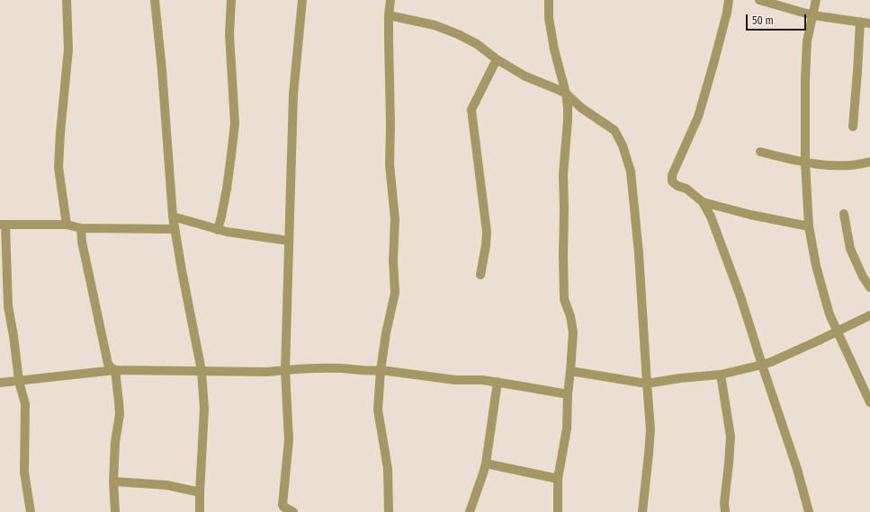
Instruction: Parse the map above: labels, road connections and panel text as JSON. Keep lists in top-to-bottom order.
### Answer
{
  "scale_bar": "50 m"
}
